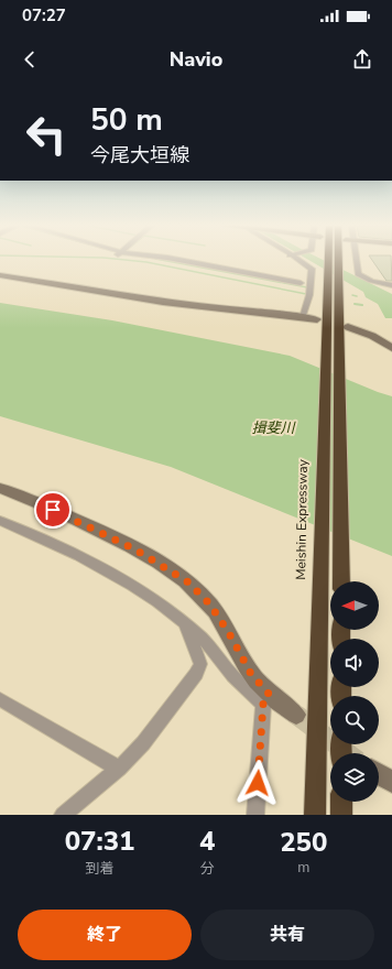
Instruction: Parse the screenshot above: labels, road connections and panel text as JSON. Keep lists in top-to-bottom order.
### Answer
{
  "streets": {
    "highway": ["Meishin Expressway"]
  },
  "water": ["揖斐川"],
  "north": "left",
  "page": {
    "status": "07:27",
    "header": "Navio",
    "turn": ["50 m", "今尾大垣線"],
    "eta": [
      "07:31",
      "到着",
      "4",
      "分",
      "250",
      "m"
    ],
    "buttons": ["終了", "共有"]
  }
}
